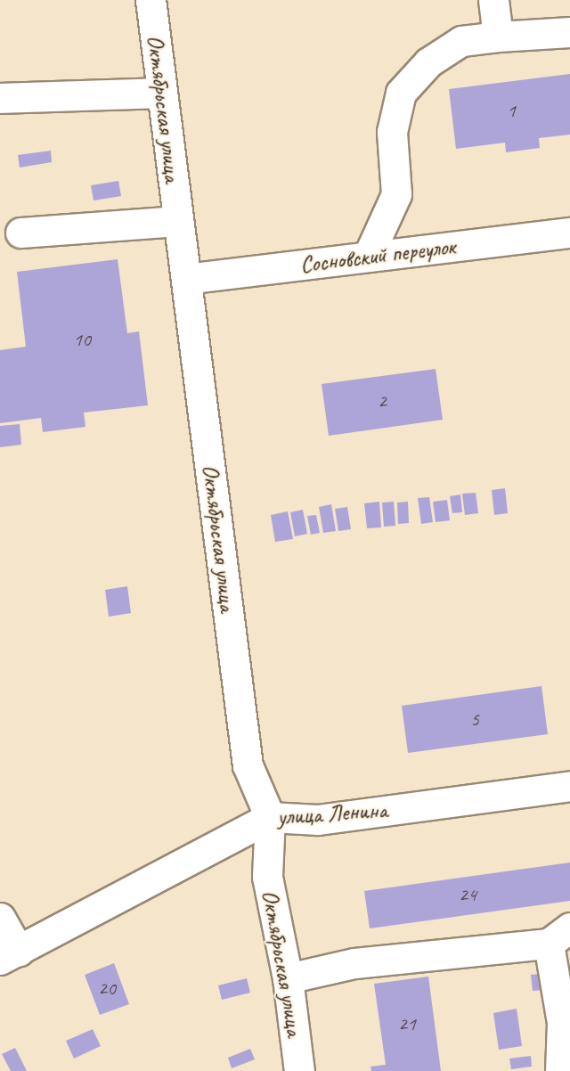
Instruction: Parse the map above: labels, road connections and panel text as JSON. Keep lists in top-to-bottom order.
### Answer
{
  "streets": {
    "street": ["Октябрьская улица", "Сосновский переулок", "улица Ленина"]
  },
  "crossings": [
    ["Октябрьская улица", "Сосновский переулок"],
    ["Октябрьская улица", "улица Ленина"]
  ],
  "house_numbers": [
    "1",
    "10",
    "2",
    "5",
    "24",
    "20",
    "21"
  ]
}
